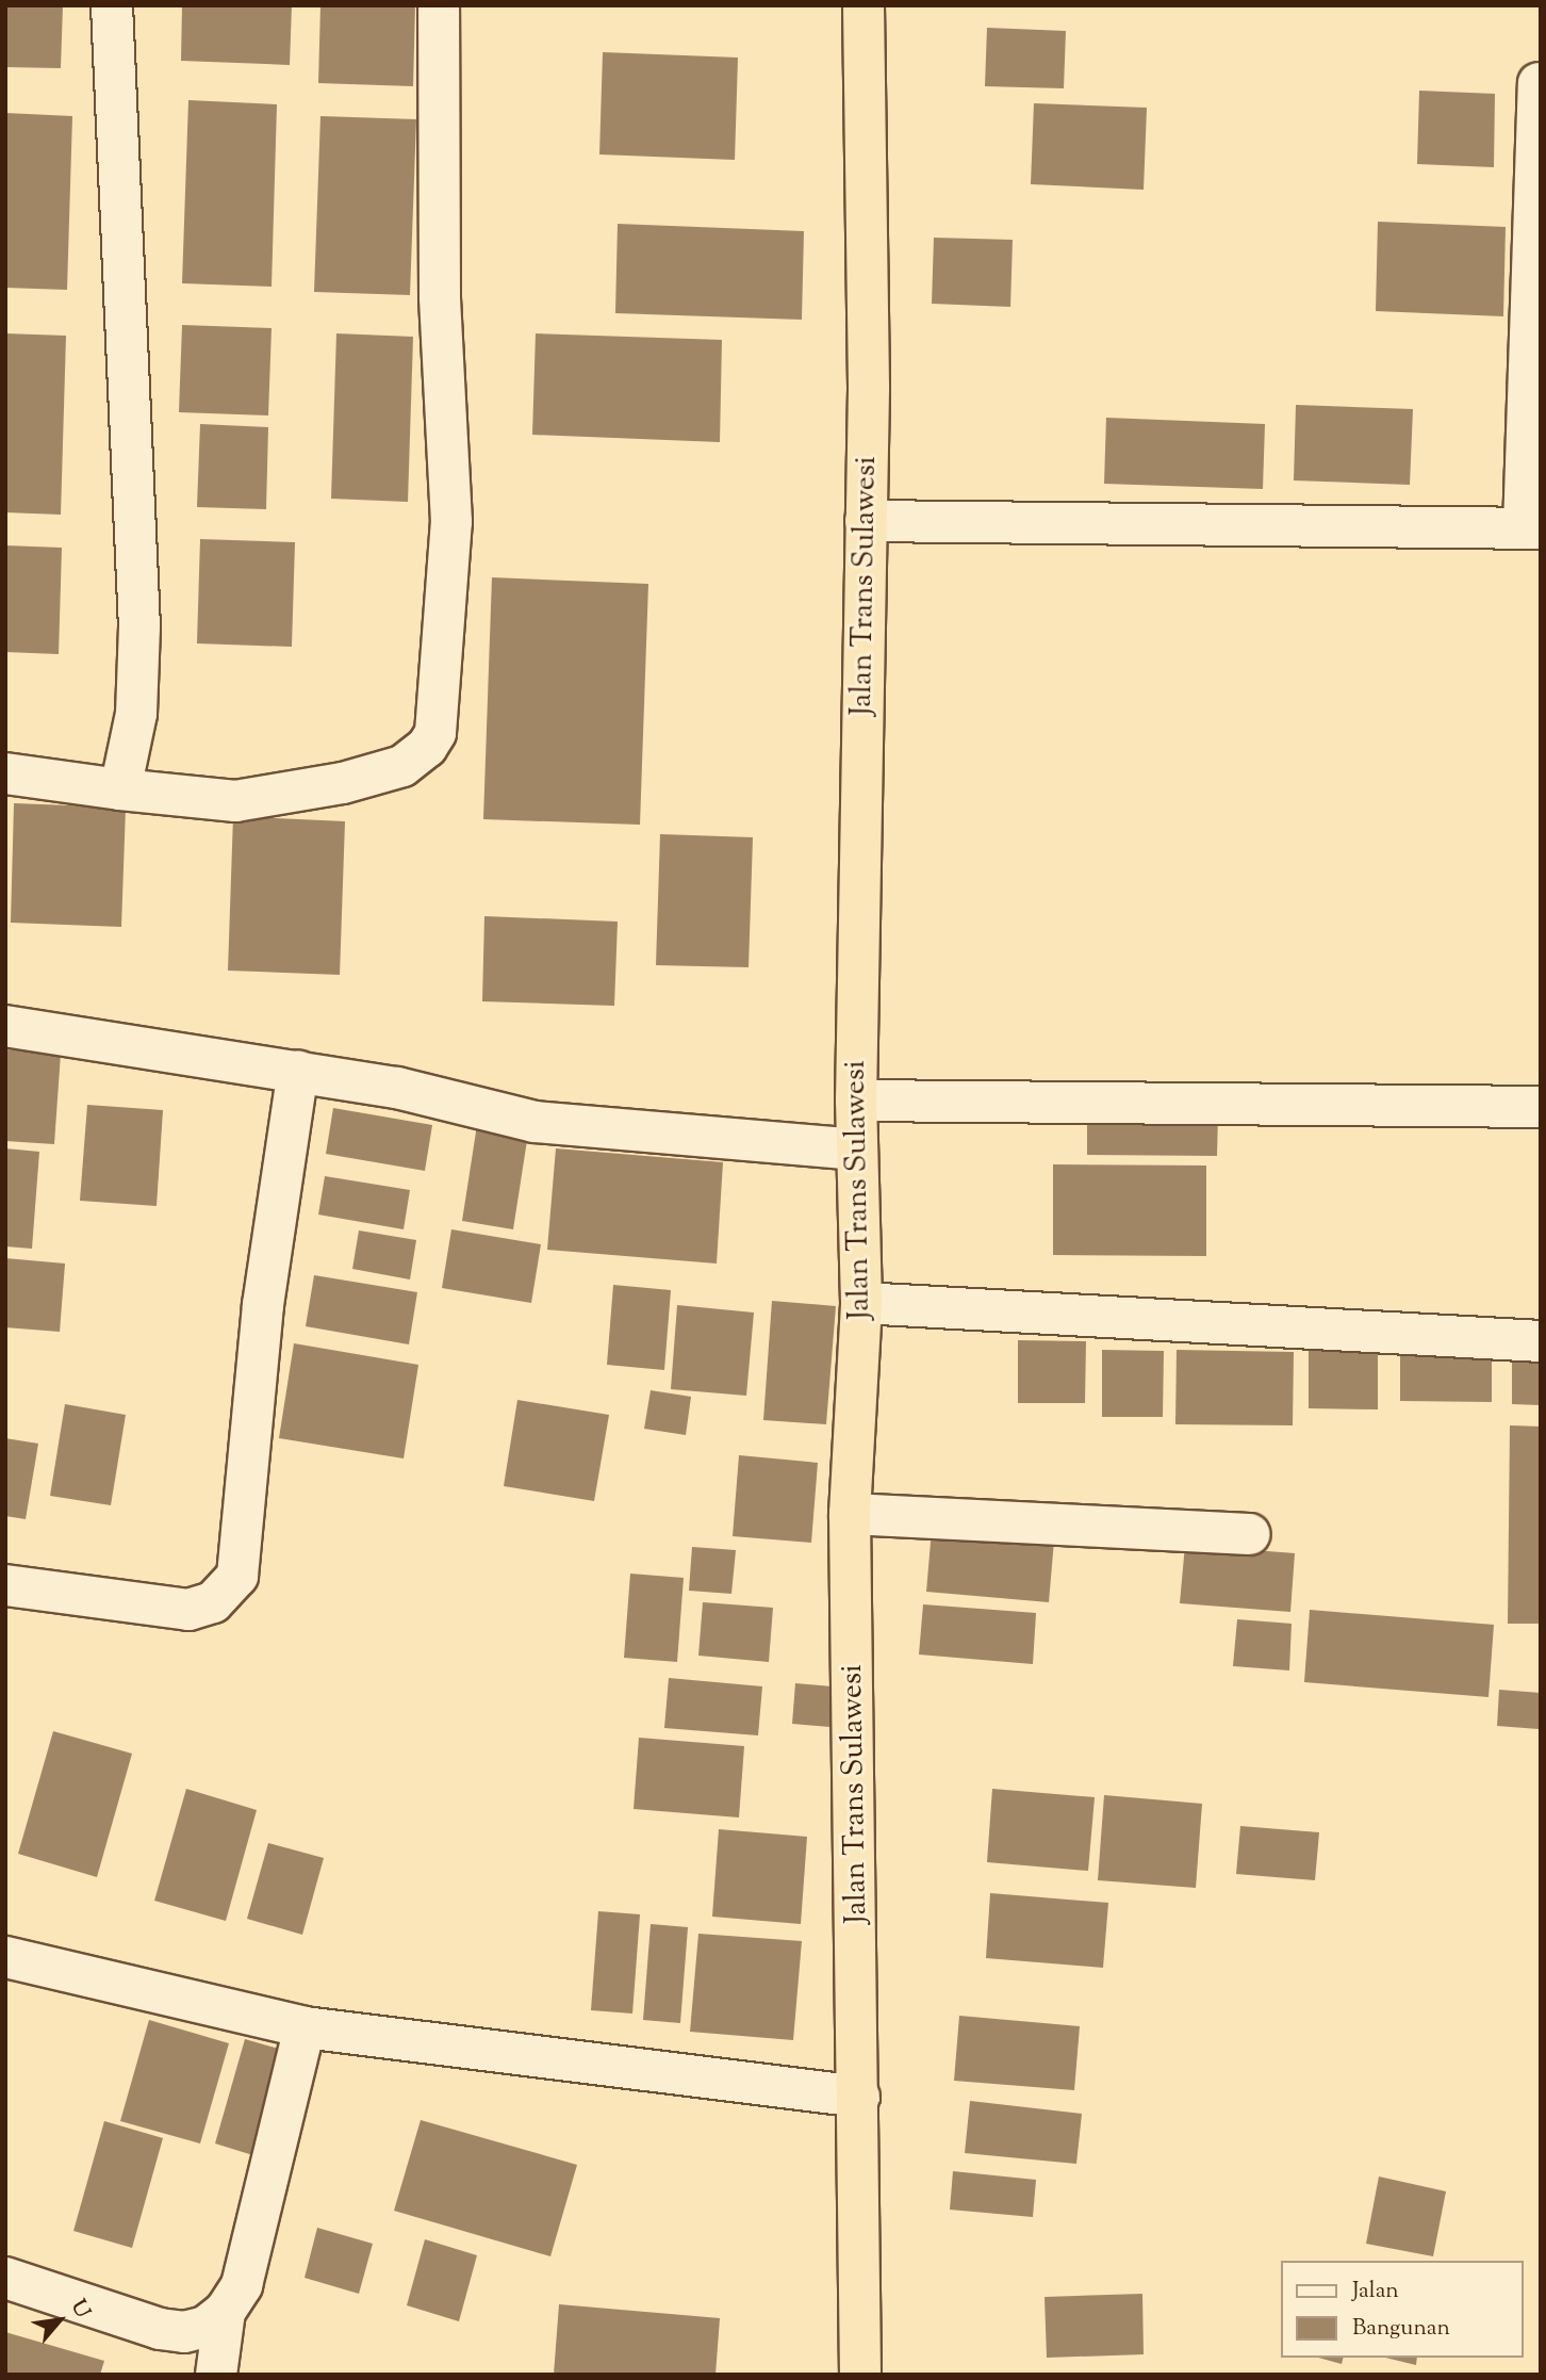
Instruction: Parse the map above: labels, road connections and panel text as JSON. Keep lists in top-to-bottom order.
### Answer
{
  "streets": {
    "highway": ["Jalan Trans Sulawesi"]
  },
  "legend": ["Jalan", "Bangunan"],
  "north": "top right"
}
